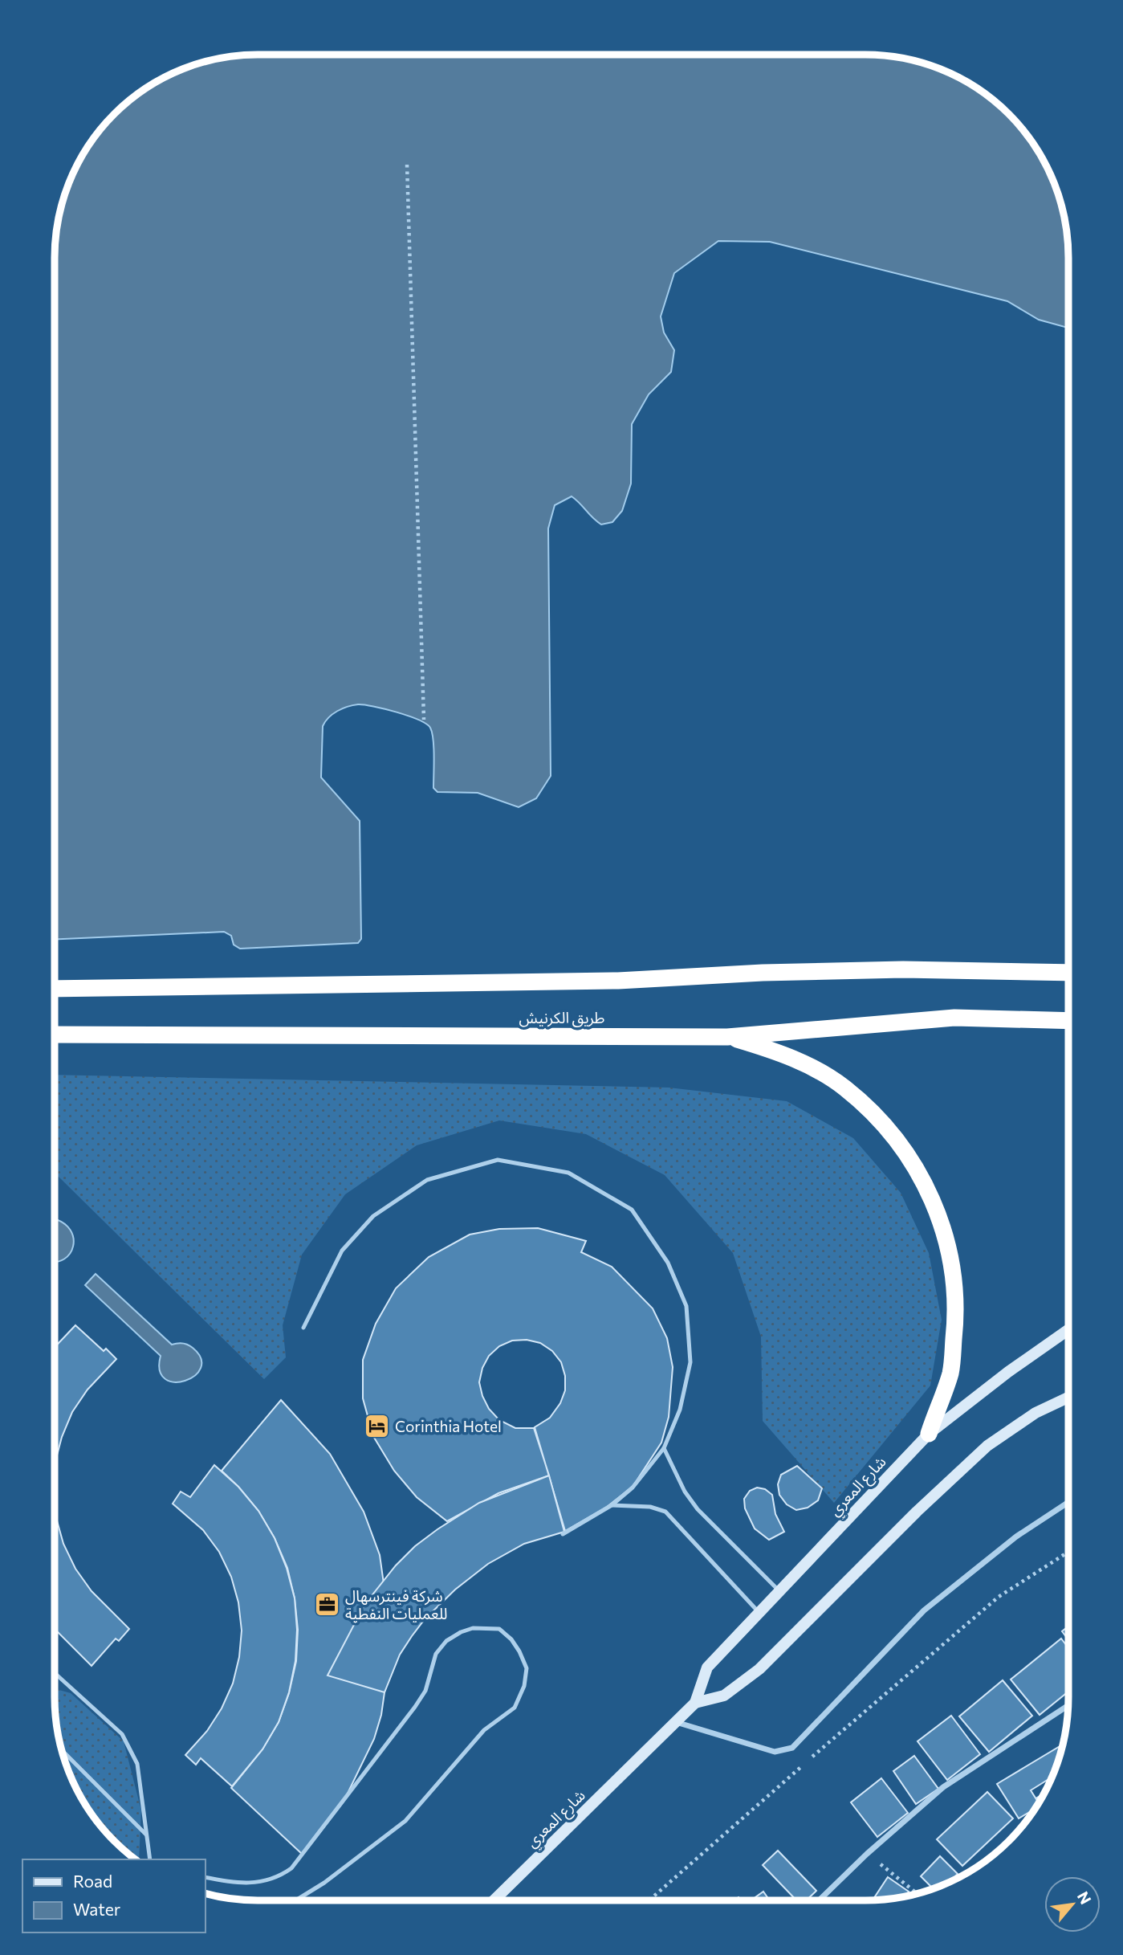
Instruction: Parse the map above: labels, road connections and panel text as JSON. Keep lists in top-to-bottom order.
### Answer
{
  "streets": {
    "highway": ["طريق الكرنيش"],
    "street": ["شارع المعري"]
  },
  "places": {
    "hotel": ["Corinthia Hotel"],
    "office": ["شركة فينترسهال للعمليات النفطية"]
  },
  "legend": ["Road", "Water"],
  "north": "top right"
}
